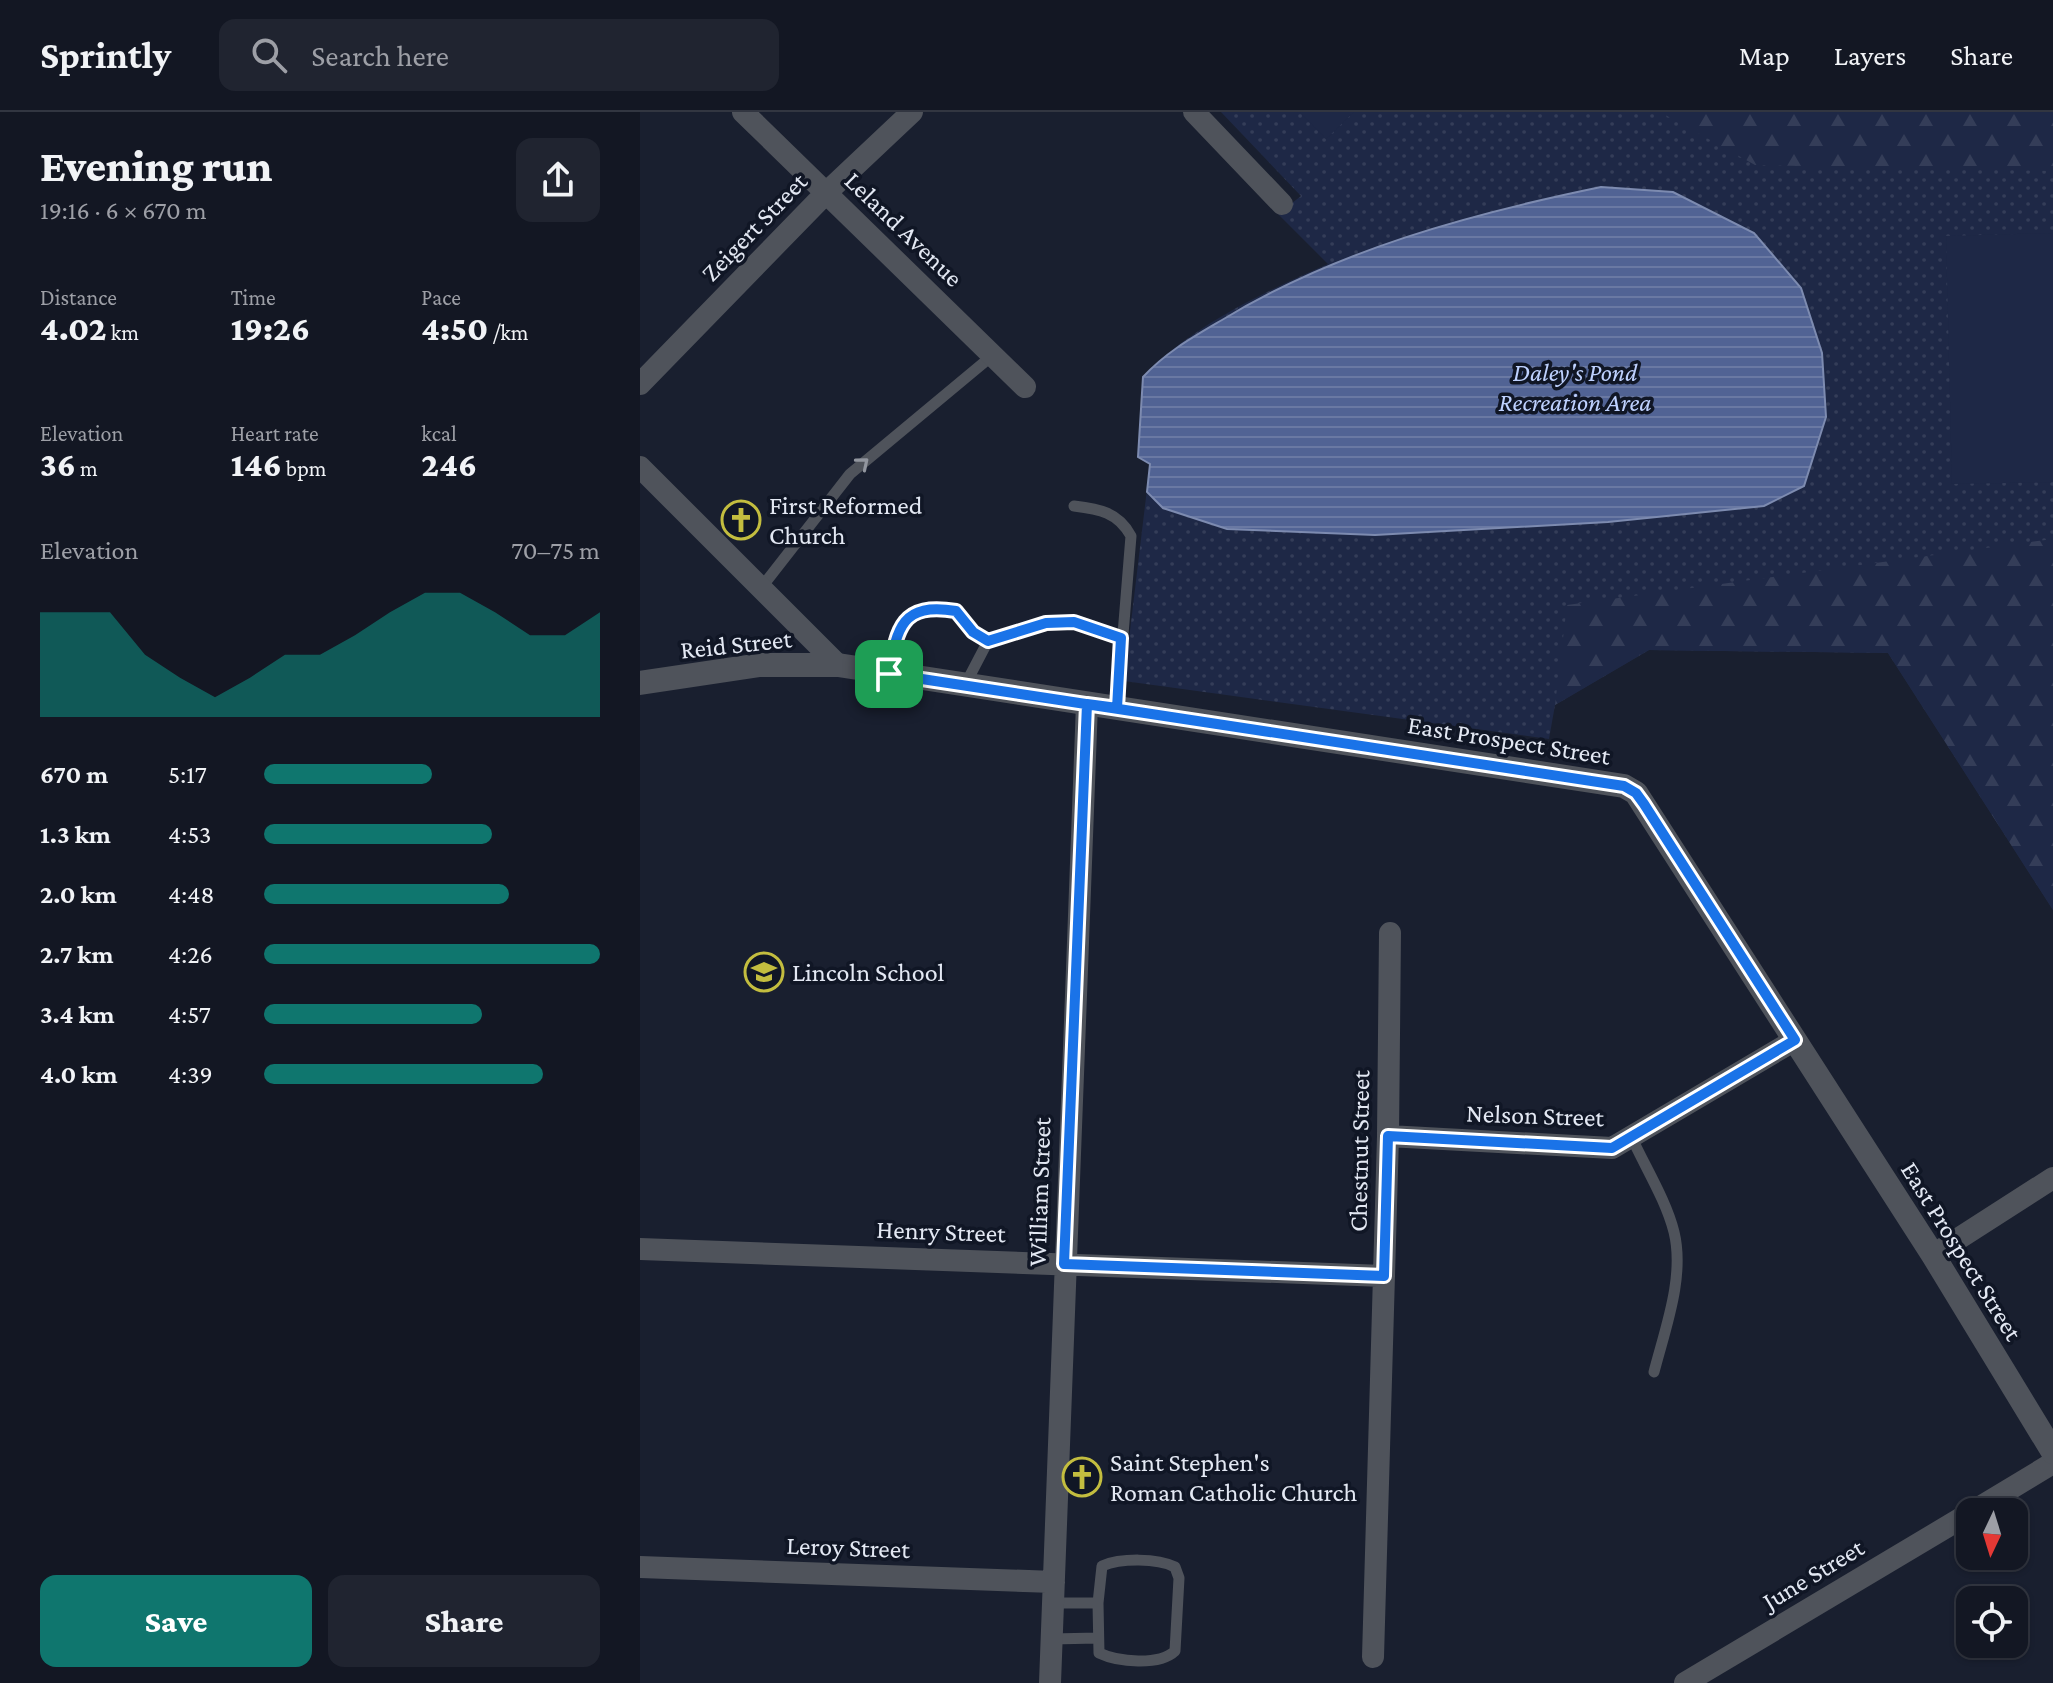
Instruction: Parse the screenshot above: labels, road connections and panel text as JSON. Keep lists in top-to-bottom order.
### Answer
{
  "streets": {
    "street": [
      "Zeigert Street",
      "Leland Avenue",
      "Reid Street",
      "East Prospect Street",
      "Nelson Street",
      "Chestnut Street",
      "William Street",
      "Henry Street",
      "Leroy Street",
      "June Street"
    ]
  },
  "crossings": [
    ["Zeigert Street", "Leland Avenue"],
    ["Reid Street", "East Prospect Street"],
    ["East Prospect Street", "Nelson Street"],
    ["East Prospect Street", "William Street"],
    ["Nelson Street", "Chestnut Street"],
    ["Chestnut Street", "Henry Street"],
    ["William Street", "Henry Street"],
    ["William Street", "Leroy Street"]
  ],
  "parks": ["Daley's Pond Recreation Area"],
  "places": {
    "church": ["First Reformed Church", "Saint Stephen's Roman Catholic Church"],
    "school or university": ["Lincoln School"]
  },
  "north": "bottom",
  "page": {
    "header": "Sprintly",
    "search": "Search here",
    "nav": ["Map", "Layers", "Share"],
    "heading": ["Evening run", "19:16 · 6 × 670 m"],
    "stats": [
      ["Distance", "4.02 km"],
      ["Time", "19:26"],
      ["Pace", "4:50 /km"],
      ["Elevation", "36 m"],
      ["Heart rate", "146 bpm"],
      ["kcal", "246"]
    ],
    "chart": ["Elevation", "70–75 m"],
    "list": [
      {
        "name": "670 m",
        "note": "5:17"
      },
      {
        "name": "1.3 km",
        "note": "4:53"
      },
      {
        "name": "2.0 km",
        "note": "4:48"
      },
      {
        "name": "2.7 km",
        "note": "4:26"
      },
      {
        "name": "3.4 km",
        "note": "4:57"
      },
      {
        "name": "4.0 km",
        "note": "4:39"
      }
    ],
    "buttons": ["Save", "Share"]
  }
}
